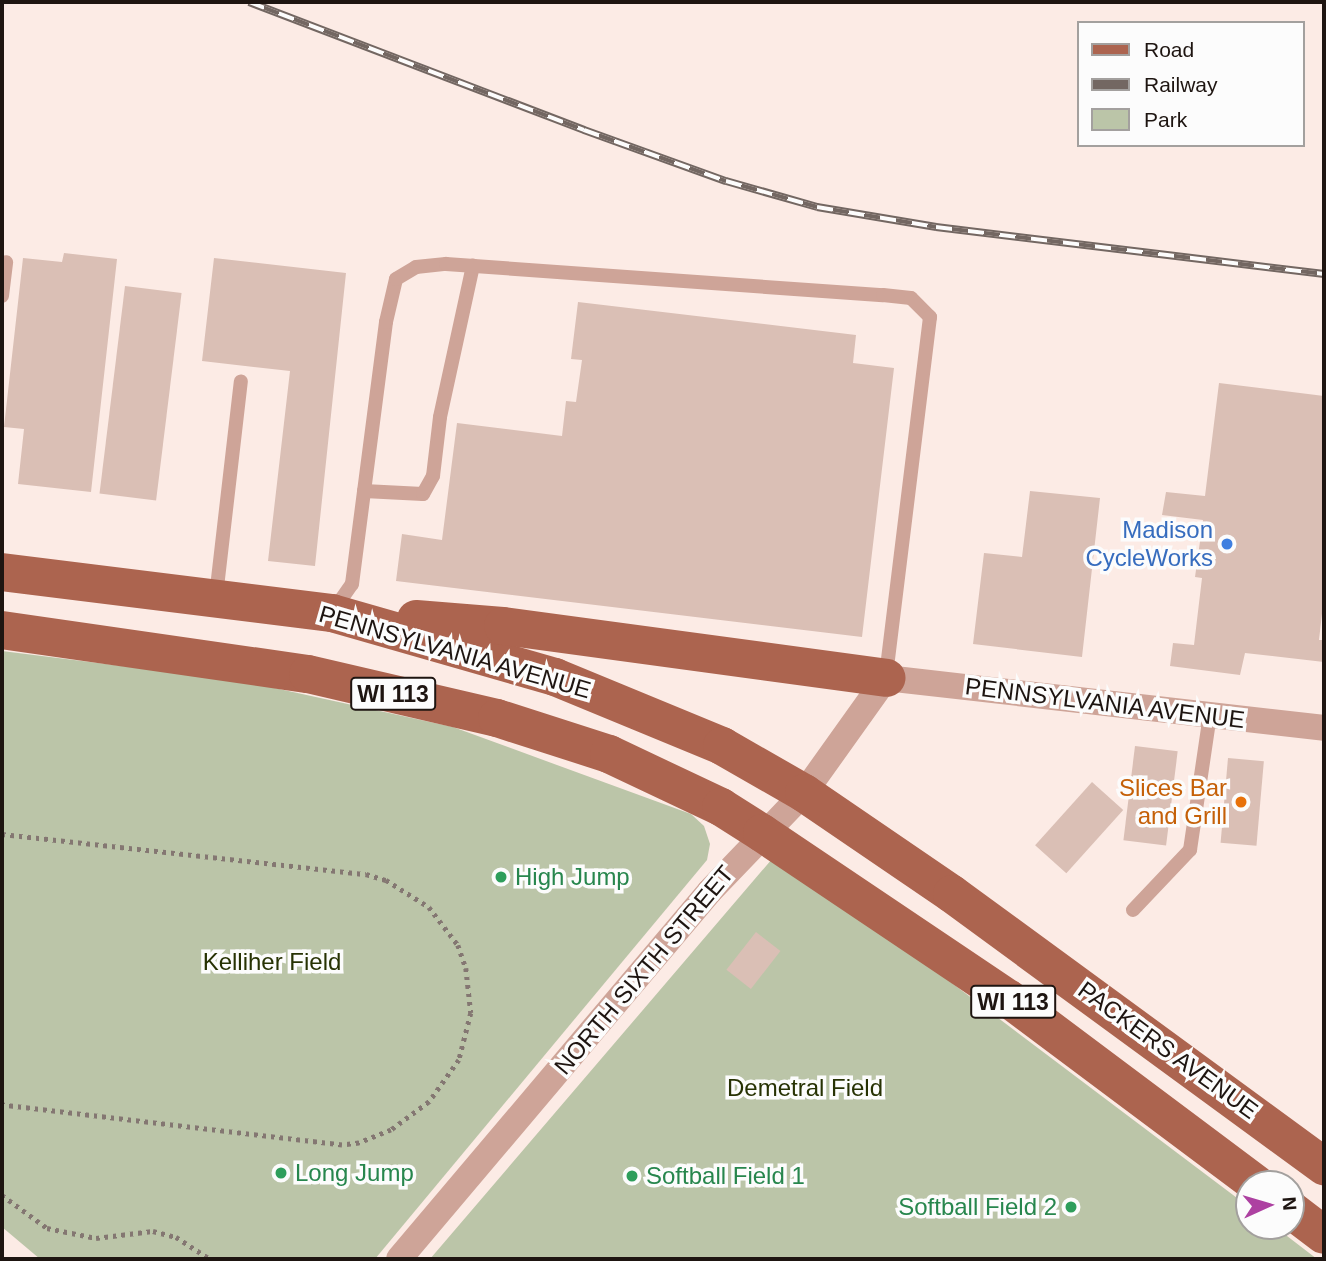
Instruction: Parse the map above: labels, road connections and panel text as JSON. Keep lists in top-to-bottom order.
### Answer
{
  "streets": {
    "main road": ["PENNSYLVANIA AVENUE", "WI 113", "PACKERS AVENUE"],
    "street": ["NORTH SIXTH STREET"]
  },
  "crossings": [
    ["PENNSYLVANIA AVENUE", "NORTH SIXTH STREET"],
    ["PENNSYLVANIA AVENUE", "PACKERS AVENUE"],
    ["WI 113", "NORTH SIXTH STREET"],
    ["NORTH SIXTH STREET", "PACKERS AVENUE"]
  ],
  "parks": ["Kelliher Field", "Demetral Field"],
  "places": [
    "Madison CycleWorks",
    "Slices Bar and Grill",
    "High Jump",
    "Long Jump",
    "Softball Field 1",
    "Softball Field 2"
  ],
  "legend": ["Road", "Railway", "Park"],
  "north": "right"
}
